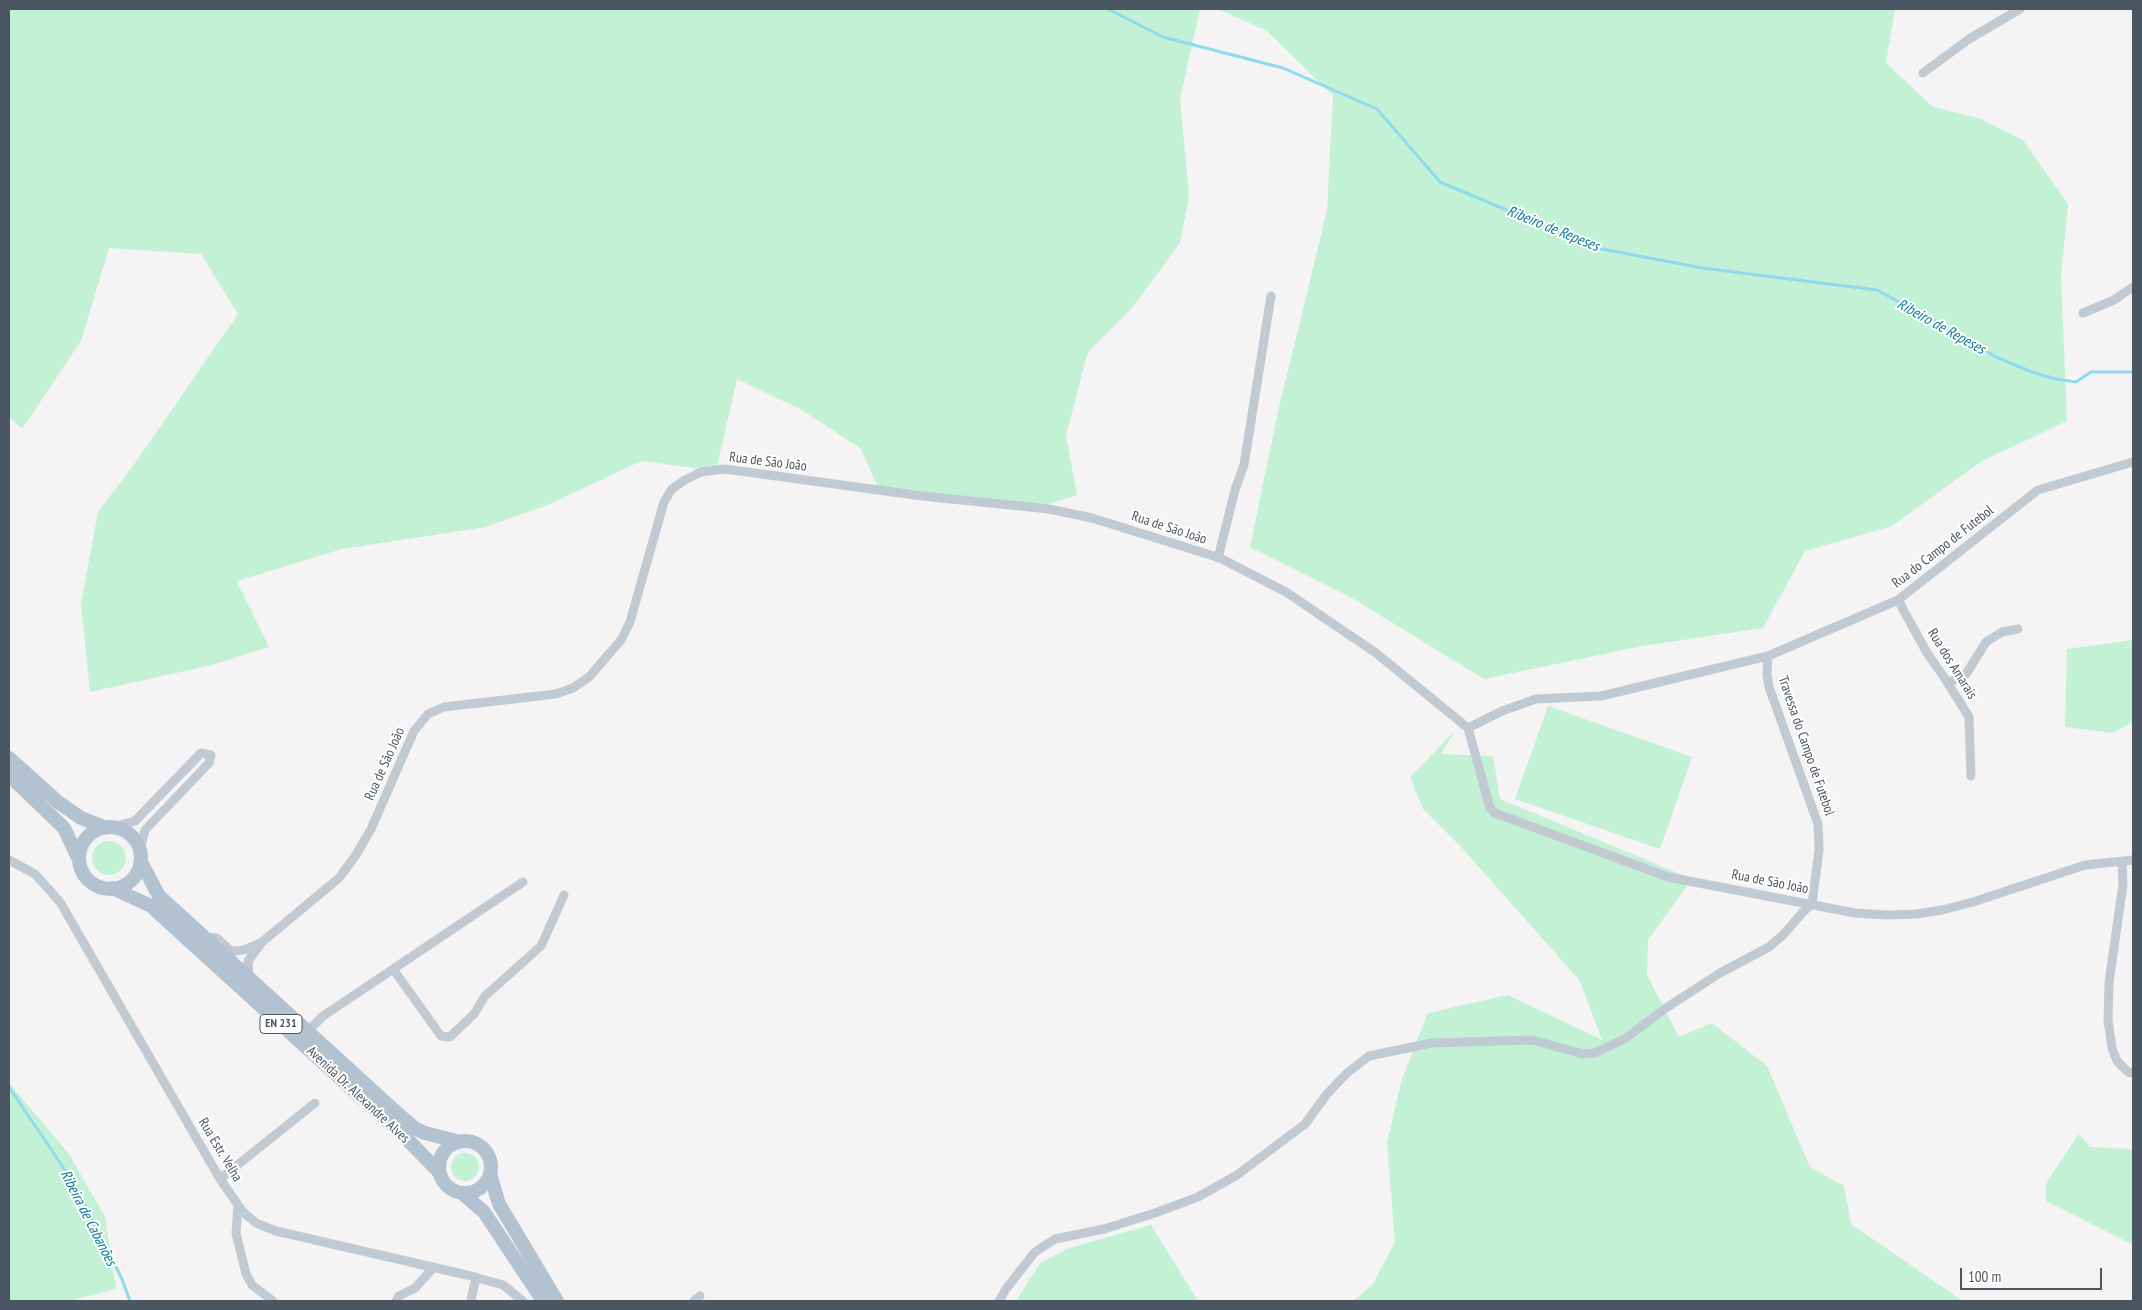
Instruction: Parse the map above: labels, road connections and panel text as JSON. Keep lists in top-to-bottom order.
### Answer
{
  "streets": {
    "main road": ["EN 231", "Avenida Dr. Alexandre Alves"],
    "street": [
      "Rua de São João",
      "Rua do Campo de Futebol",
      "Rua dos Amarais",
      "Travessa do Campo de Futebol",
      "Rua Estr. Velha"
    ]
  },
  "crossings": [
    ["Rua de São João", "Travessa do Campo de Futebol"],
    ["Rua do Campo de Futebol", "Rua dos Amarais"],
    ["Rua do Campo de Futebol", "Travessa do Campo de Futebol"],
    ["EN 231", "Avenida Dr. Alexandre Alves"]
  ],
  "water": ["Ribeiro de Repeses", "Ribeira de Cabanões"],
  "scale_bar": "100 m"
}
